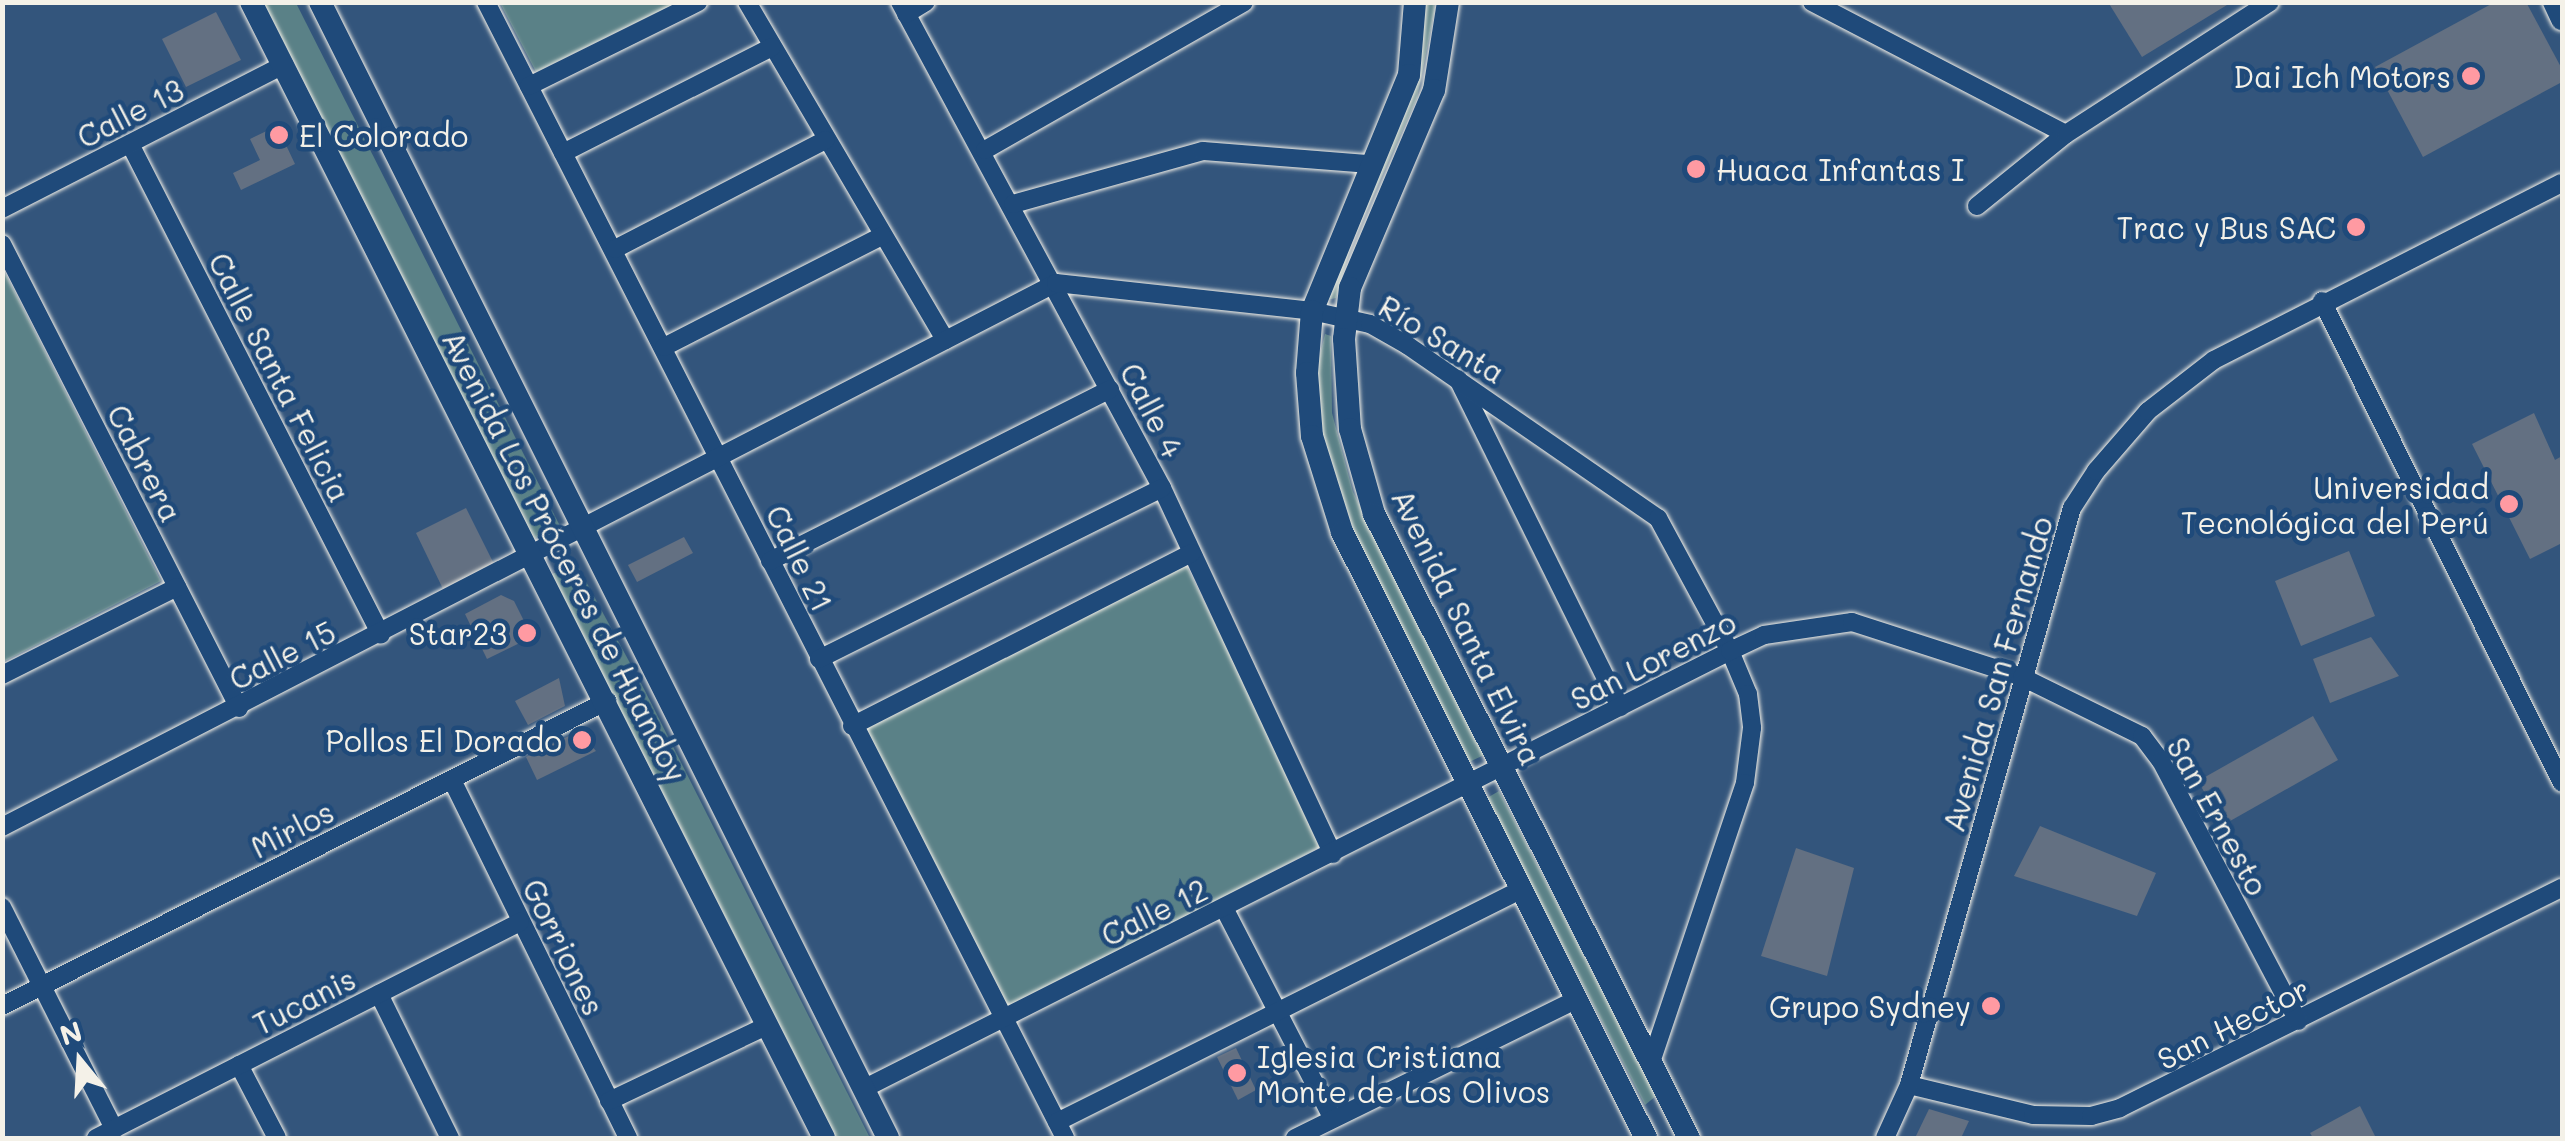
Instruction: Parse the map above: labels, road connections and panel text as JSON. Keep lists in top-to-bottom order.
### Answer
{
  "streets": {
    "main road": ["Avenida Los Próceres de Huandoy", "Avenida Santa Elvira"],
    "street": [
      "Calle 13",
      "Río Santa",
      "Calle Santa Felicia",
      "Calle 4",
      "Cabrera",
      "Calle 21",
      "Calle 15",
      "San Lorenzo",
      "Avenida San Fernando",
      "San Ernesto",
      "Mirlos",
      "Calle 12",
      "Gorriones",
      "Tucanis",
      "San Hector"
    ]
  },
  "crossings": [
    ["Calle 13", "Calle Santa Felicia"],
    ["Calle 13", "Avenida Los Próceres de Huandoy"],
    ["Río Santa", "Calle 4"],
    ["Río Santa", "Avenida Santa Elvira"],
    ["Río Santa", "San Lorenzo"],
    ["Calle Santa Felicia", "Calle 15"],
    ["Calle 4", "Calle 12"],
    ["Cabrera", "Calle 15"],
    ["Avenida Los Próceres de Huandoy", "Calle 15"],
    ["Avenida Los Próceres de Huandoy", "Mirlos"],
    ["Avenida Los Próceres de Huandoy", "Calle 12"],
    ["Calle 21", "Calle 12"],
    ["Avenida Santa Elvira", "San Lorenzo"],
    ["San Lorenzo", "San Ernesto"],
    ["San Lorenzo", "Calle 12"],
    ["Avenida San Fernando", "San Ernesto"],
    ["Avenida San Fernando", "San Hector"],
    ["San Ernesto", "San Hector"],
    ["Mirlos", "Gorriones"],
    ["Gorriones", "Tucanis"]
  ],
  "places": [
    "Dai Ich Motors",
    "El Colorado",
    "Huaca Infantas I",
    "Trac y Bus SAC",
    "Universidad Tecnológica del Perú",
    "Star23",
    "Pollos El Dorado",
    "Grupo Sydney",
    "Iglesia Cristiana Monte de Los Olivos"
  ],
  "north": "top"
}
